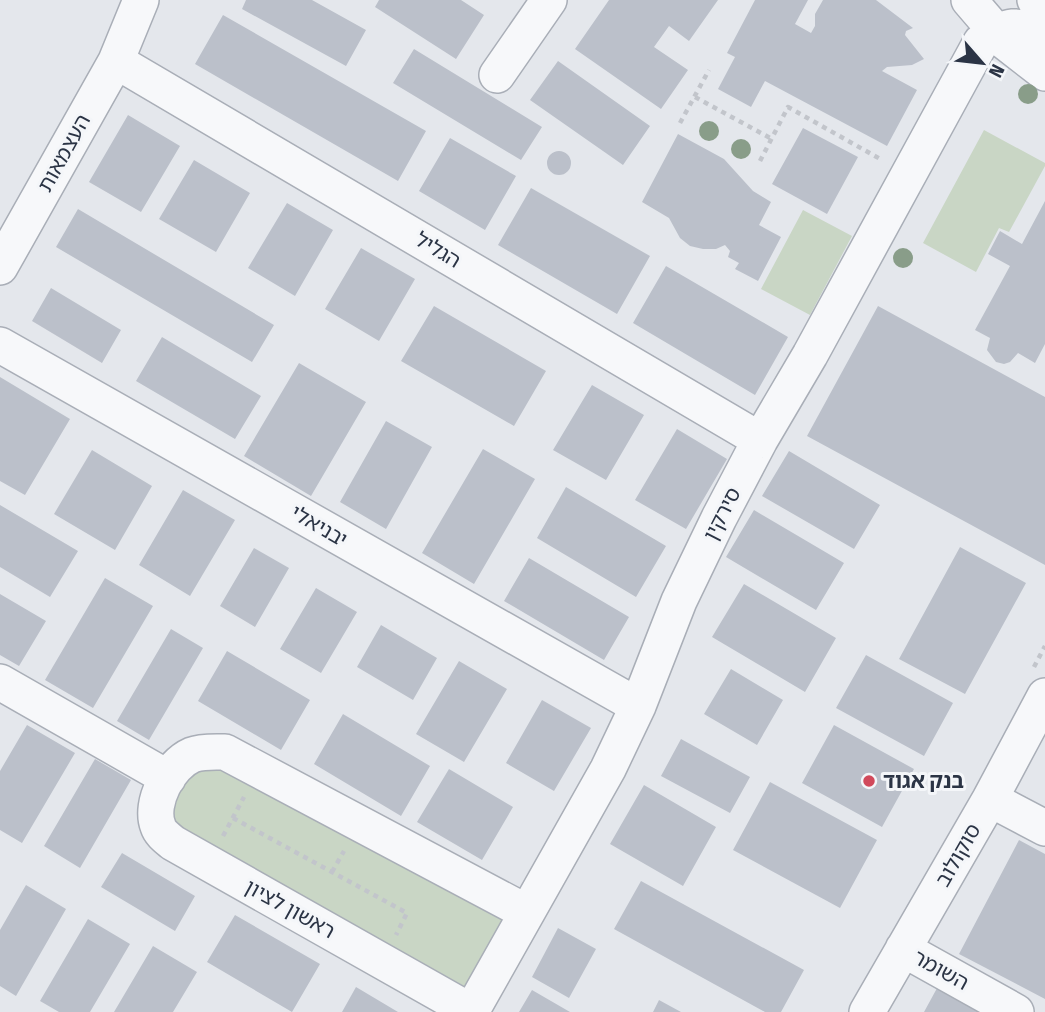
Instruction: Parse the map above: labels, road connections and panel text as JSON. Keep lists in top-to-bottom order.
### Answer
{
  "streets": {
    "street": [
      "העצמאות",
      "הגליל",
      "סירקין",
      "יבניאלי",
      "סוקולוב",
      "ראשון לציון",
      "השומר"
    ]
  },
  "crossings": [
    ["העצמאות", "הגליל"],
    ["הגליל", "סירקין"],
    ["סירקין", "יבניאלי"],
    ["סירקין", "ראשון לציון"],
    ["סוקולוב", "השומר"]
  ],
  "places": ["בנק אגוד"],
  "north": "bottom right"
}
